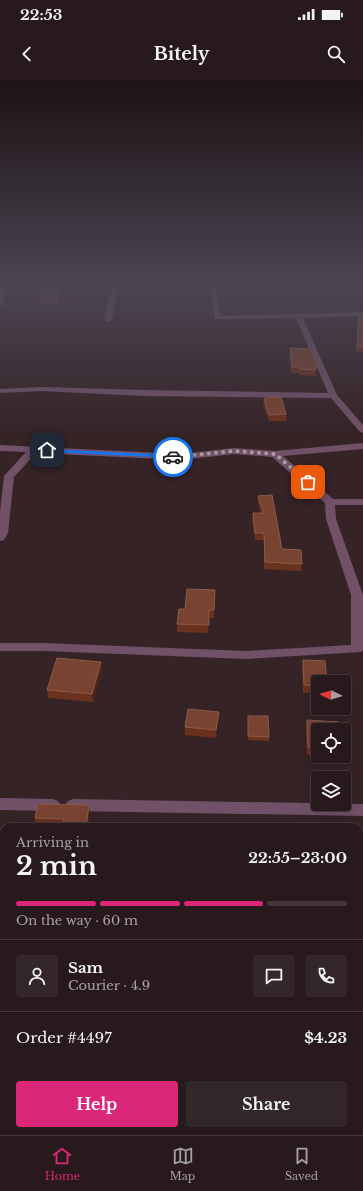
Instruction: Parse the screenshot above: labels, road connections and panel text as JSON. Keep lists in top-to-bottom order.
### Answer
{
  "north": "left",
  "page": {
    "status": "22:53",
    "header": "Bitely",
    "heading": ["2 min", "Arriving in", "22:55–23:00"],
    "panel": [
      "Sam",
      "Courier · 4.9",
      "Order #4497",
      "$4.23"
    ],
    "bar": "On the way · 60 m",
    "buttons": ["Help", "Share"],
    "tabs": ["Home", "Map", "Saved"]
  }
}
